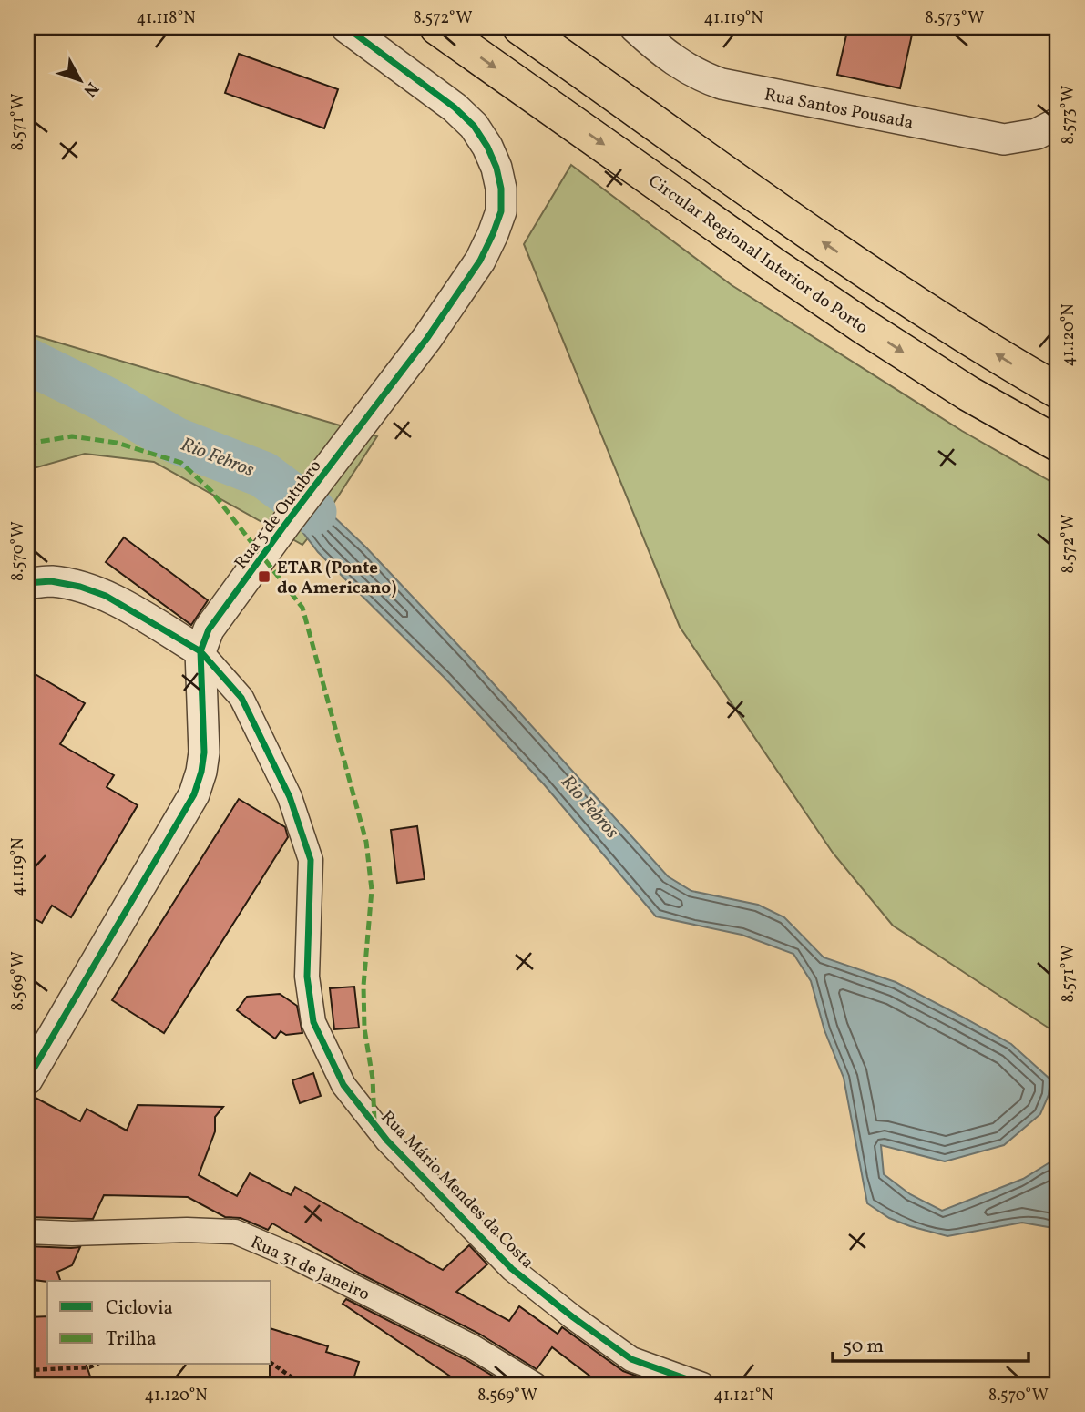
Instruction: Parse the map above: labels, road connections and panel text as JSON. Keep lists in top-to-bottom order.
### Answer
{
  "streets": {
    "highway": ["Circular Regional Interior do Porto"],
    "street": [
      "Rua Santos Pousada",
      "Rua 5 de Outubro",
      "Rua Mário Mendes da Costa",
      "Rua 31 de Janeiro"
    ]
  },
  "crossings": [
    ["Rua 5 de Outubro", "Rua Mário Mendes da Costa"]
  ],
  "water": ["Rio Febros"],
  "places": {
    "transit": ["ETAR (Ponte do Americano)"]
  },
  "legend": ["Ciclovia", "Trilha"],
  "scale_bar": "50 m",
  "north": "bottom right",
  "coordinates": [
    "41.118°N",
    "8.572°W",
    "41.119°N",
    "8.573°W",
    "8.571°W",
    "41.120°N",
    "8.570°W",
    "8.569°W",
    "41.121°N"
  ]
}
